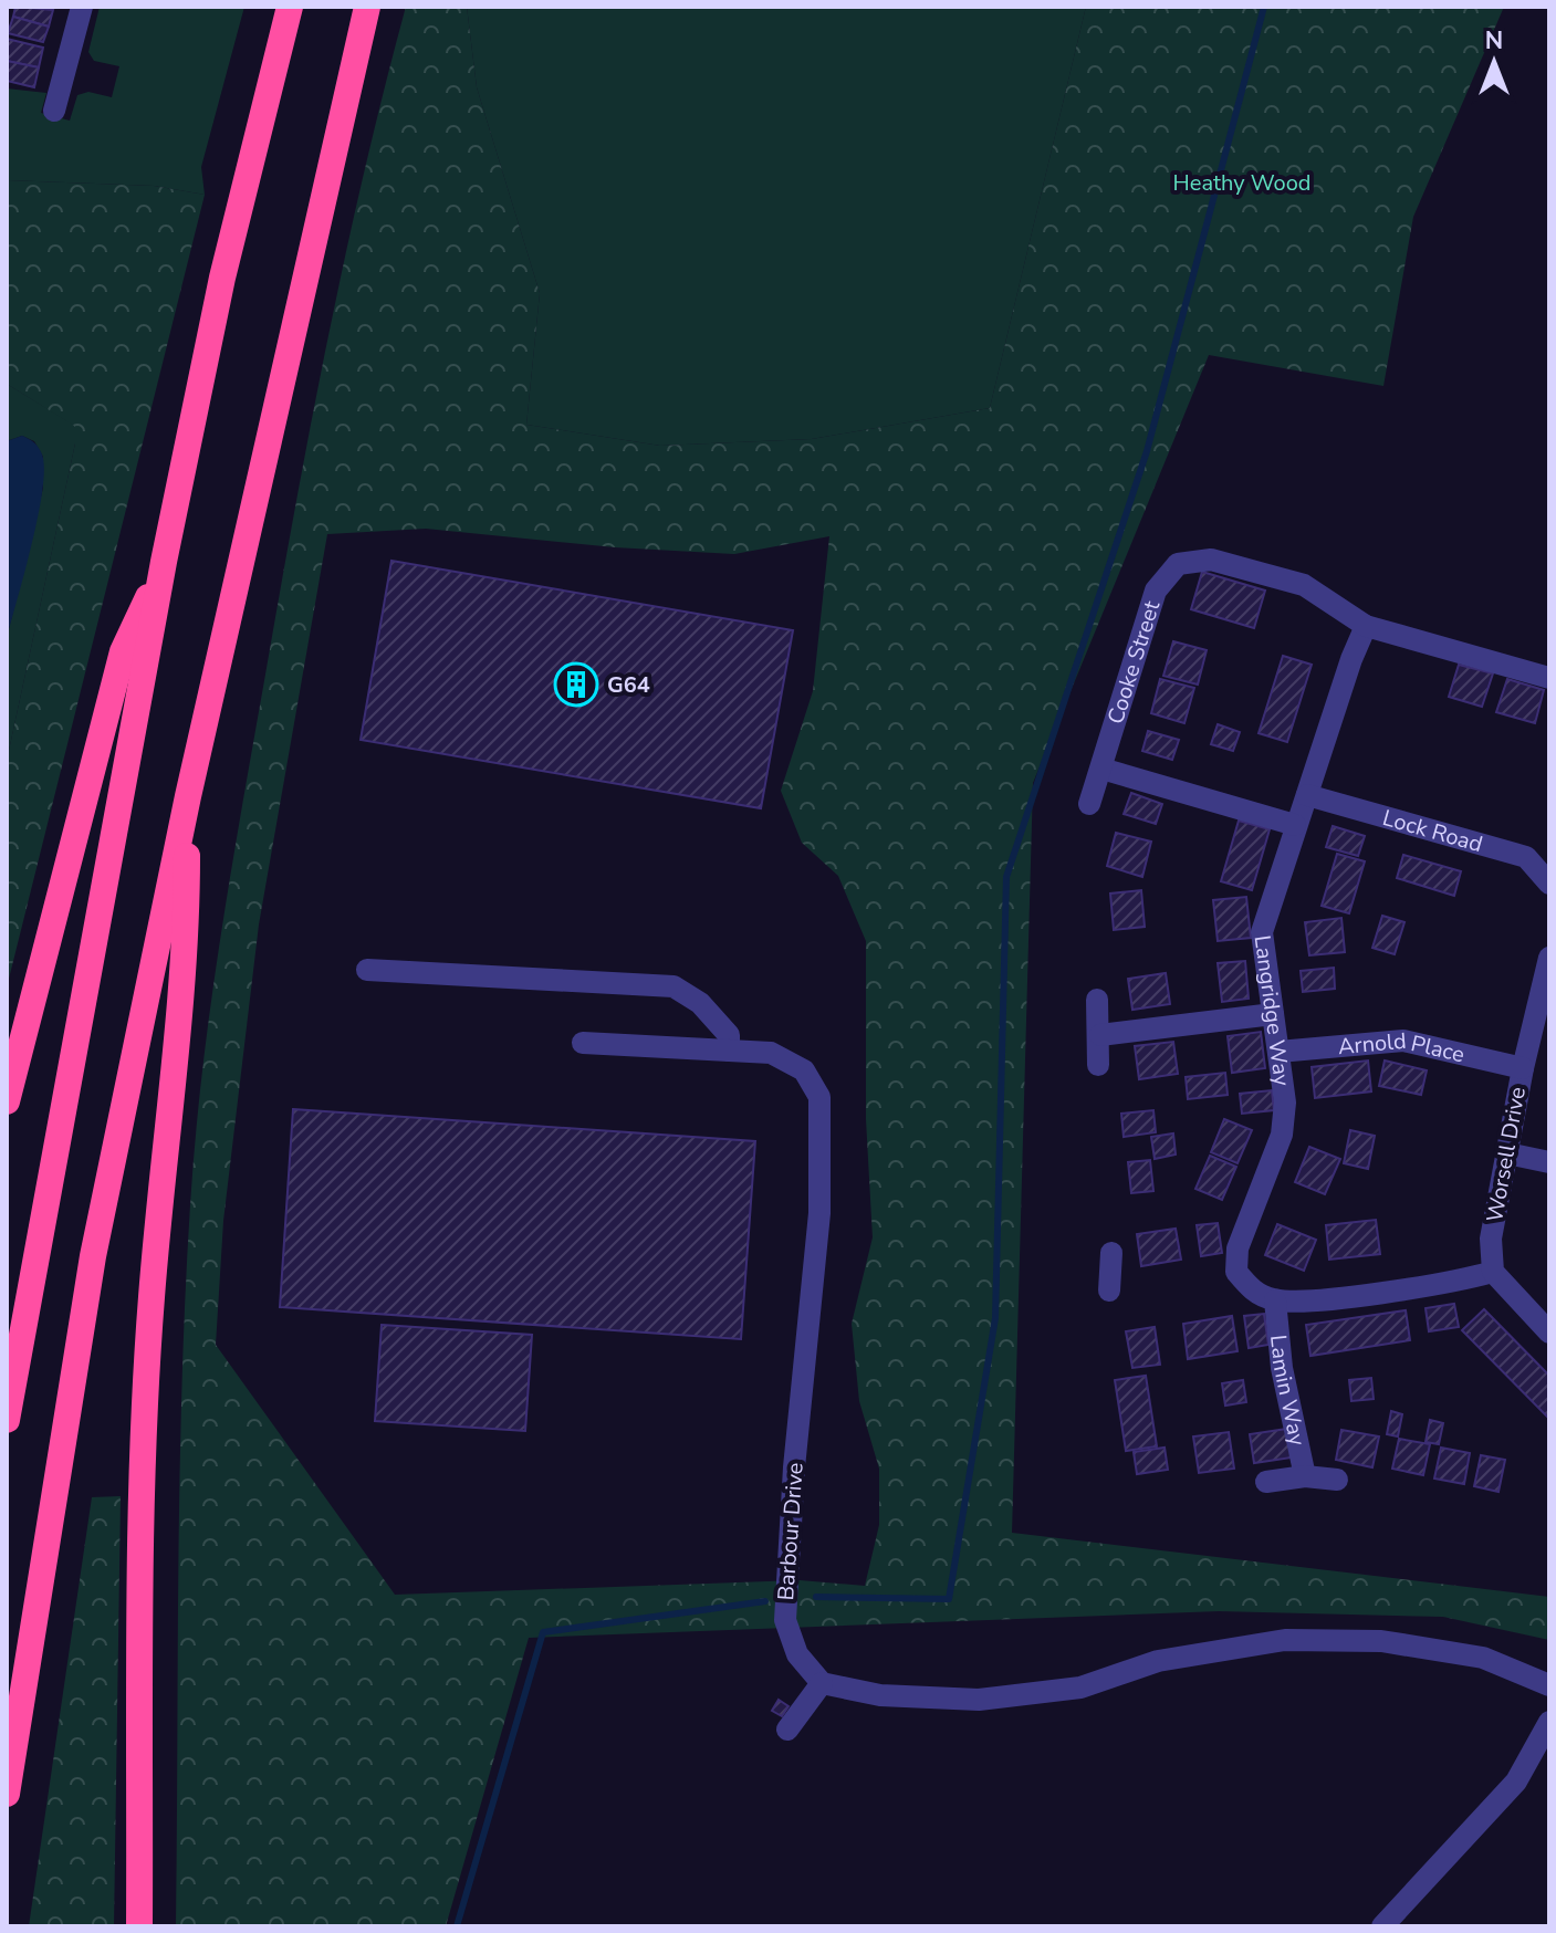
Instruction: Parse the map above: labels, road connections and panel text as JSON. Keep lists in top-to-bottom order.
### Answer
{
  "streets": {
    "street": [
      "Cooke Street",
      "Lock Road",
      "Langridge Way",
      "Arnold Place",
      "Worsell Drive",
      "Lamin Way",
      "Barbour Drive"
    ]
  },
  "crossings": [
    ["Cooke Street", "Langridge Way"],
    ["Lock Road", "Langridge Way"],
    ["Langridge Way", "Arnold Place"],
    ["Langridge Way", "Lamin Way"],
    ["Arnold Place", "Worsell Drive"]
  ],
  "parks": ["Heathy Wood"],
  "places": {
    "building": ["G64"]
  },
  "north": "top"
}
